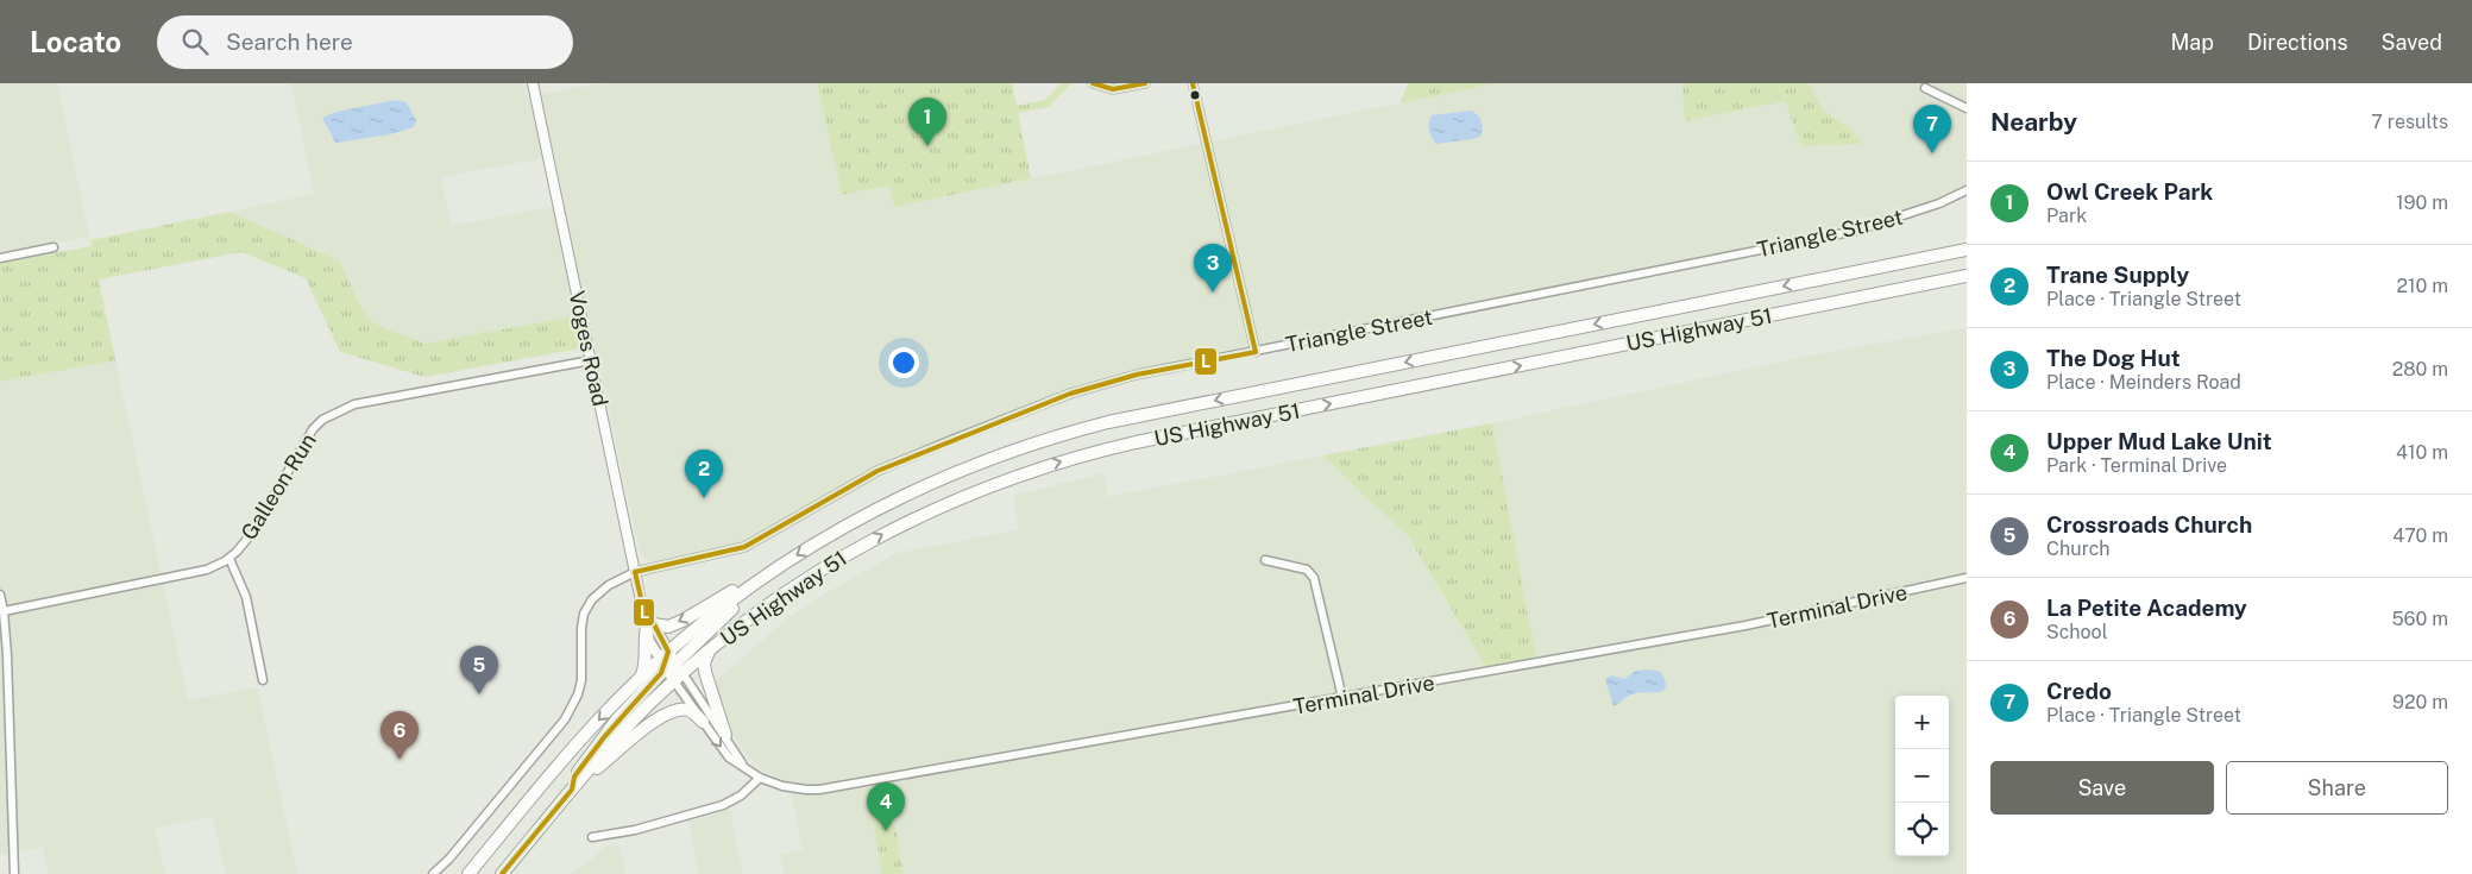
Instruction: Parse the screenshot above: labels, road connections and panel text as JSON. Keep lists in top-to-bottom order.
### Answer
{
  "streets": {
    "main road": ["US Highway 51"],
    "street": [
      "Triangle Street",
      "Voges Road",
      "Galleon Run",
      "Terminal Drive"
    ]
  },
  "crossings": [
    ["Triangle Street", "Voges Road"],
    ["US Highway 51", "Voges Road"],
    ["US Highway 51", "Terminal Drive"],
    ["Voges Road", "Galleon Run"],
    ["Voges Road", "Terminal Drive"]
  ],
  "lines": ["transit line L"],
  "page": {
    "header": "Locato",
    "search": "Search here",
    "nav": ["Map", "Directions", "Saved"],
    "heading": ["Nearby", "7 results"],
    "pins": [
      "1",
      "7",
      "3",
      "2",
      "5",
      "6",
      "4"
    ],
    "list": [
      {
        "mark": "1",
        "name": "Owl Creek Park",
        "note": "Park",
        "value": "190 m"
      },
      {
        "mark": "2",
        "name": "Trane Supply",
        "note": "Place · Triangle Street",
        "value": "210 m"
      },
      {
        "mark": "3",
        "name": "The Dog Hut",
        "note": "Place · Meinders Road",
        "value": "280 m"
      },
      {
        "mark": "4",
        "name": "Upper Mud Lake Unit",
        "note": "Park · Terminal Drive",
        "value": "410 m"
      },
      {
        "mark": "5",
        "name": "Crossroads Church",
        "note": "Church",
        "value": "470 m"
      },
      {
        "mark": "6",
        "name": "La Petite Academy",
        "note": "School",
        "value": "560 m"
      },
      {
        "mark": "7",
        "name": "Credo",
        "note": "Place · Triangle Street",
        "value": "920 m"
      }
    ],
    "map_buttons": ["+", "−"],
    "buttons": ["Save", "Share"]
  }
}
